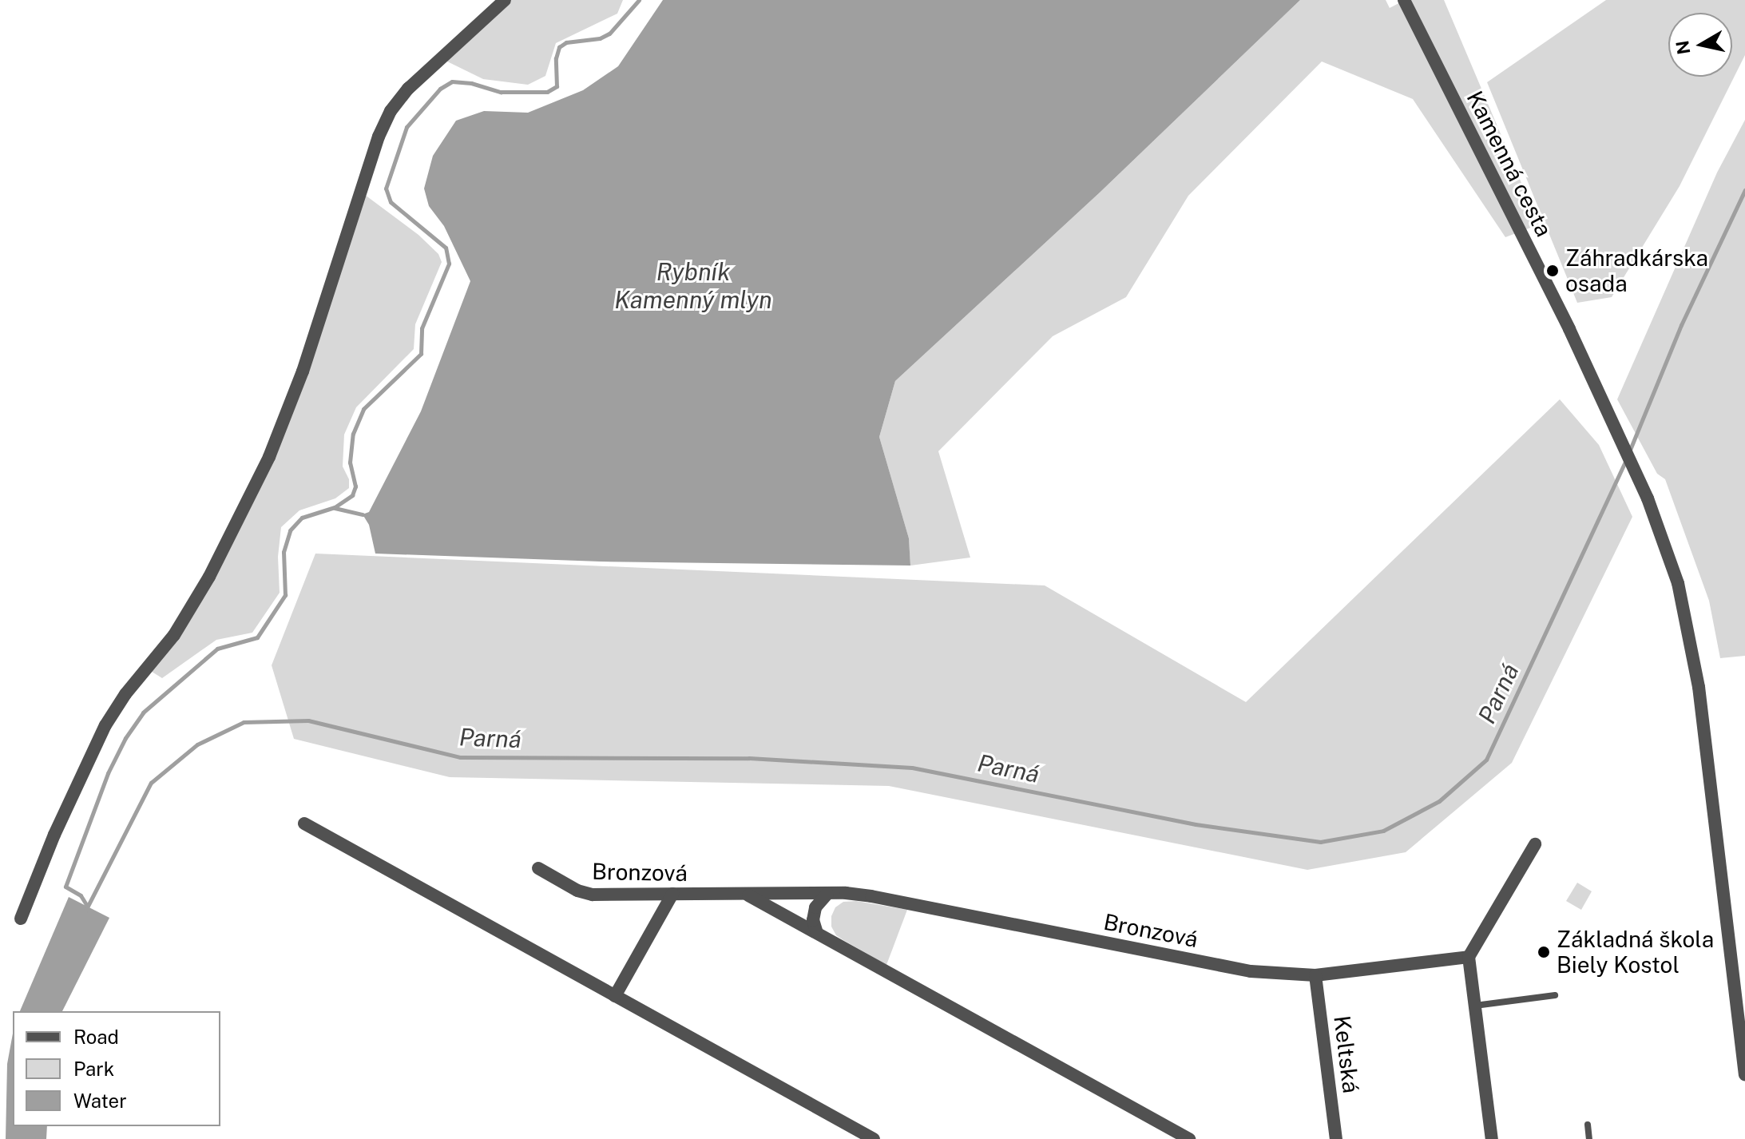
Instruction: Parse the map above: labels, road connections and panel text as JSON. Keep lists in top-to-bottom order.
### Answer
{
  "streets": {
    "street": ["Kamenná cesta", "Bronzová", "Keltská"]
  },
  "crossings": [
    ["Bronzová", "Keltská"]
  ],
  "water": ["Rybník Kamenný mlyn", "Parná"],
  "places": ["Záhradkárska osada", "Základná škola Biely Kostol"],
  "legend": ["Road", "Park", "Water"],
  "north": "left"
}
